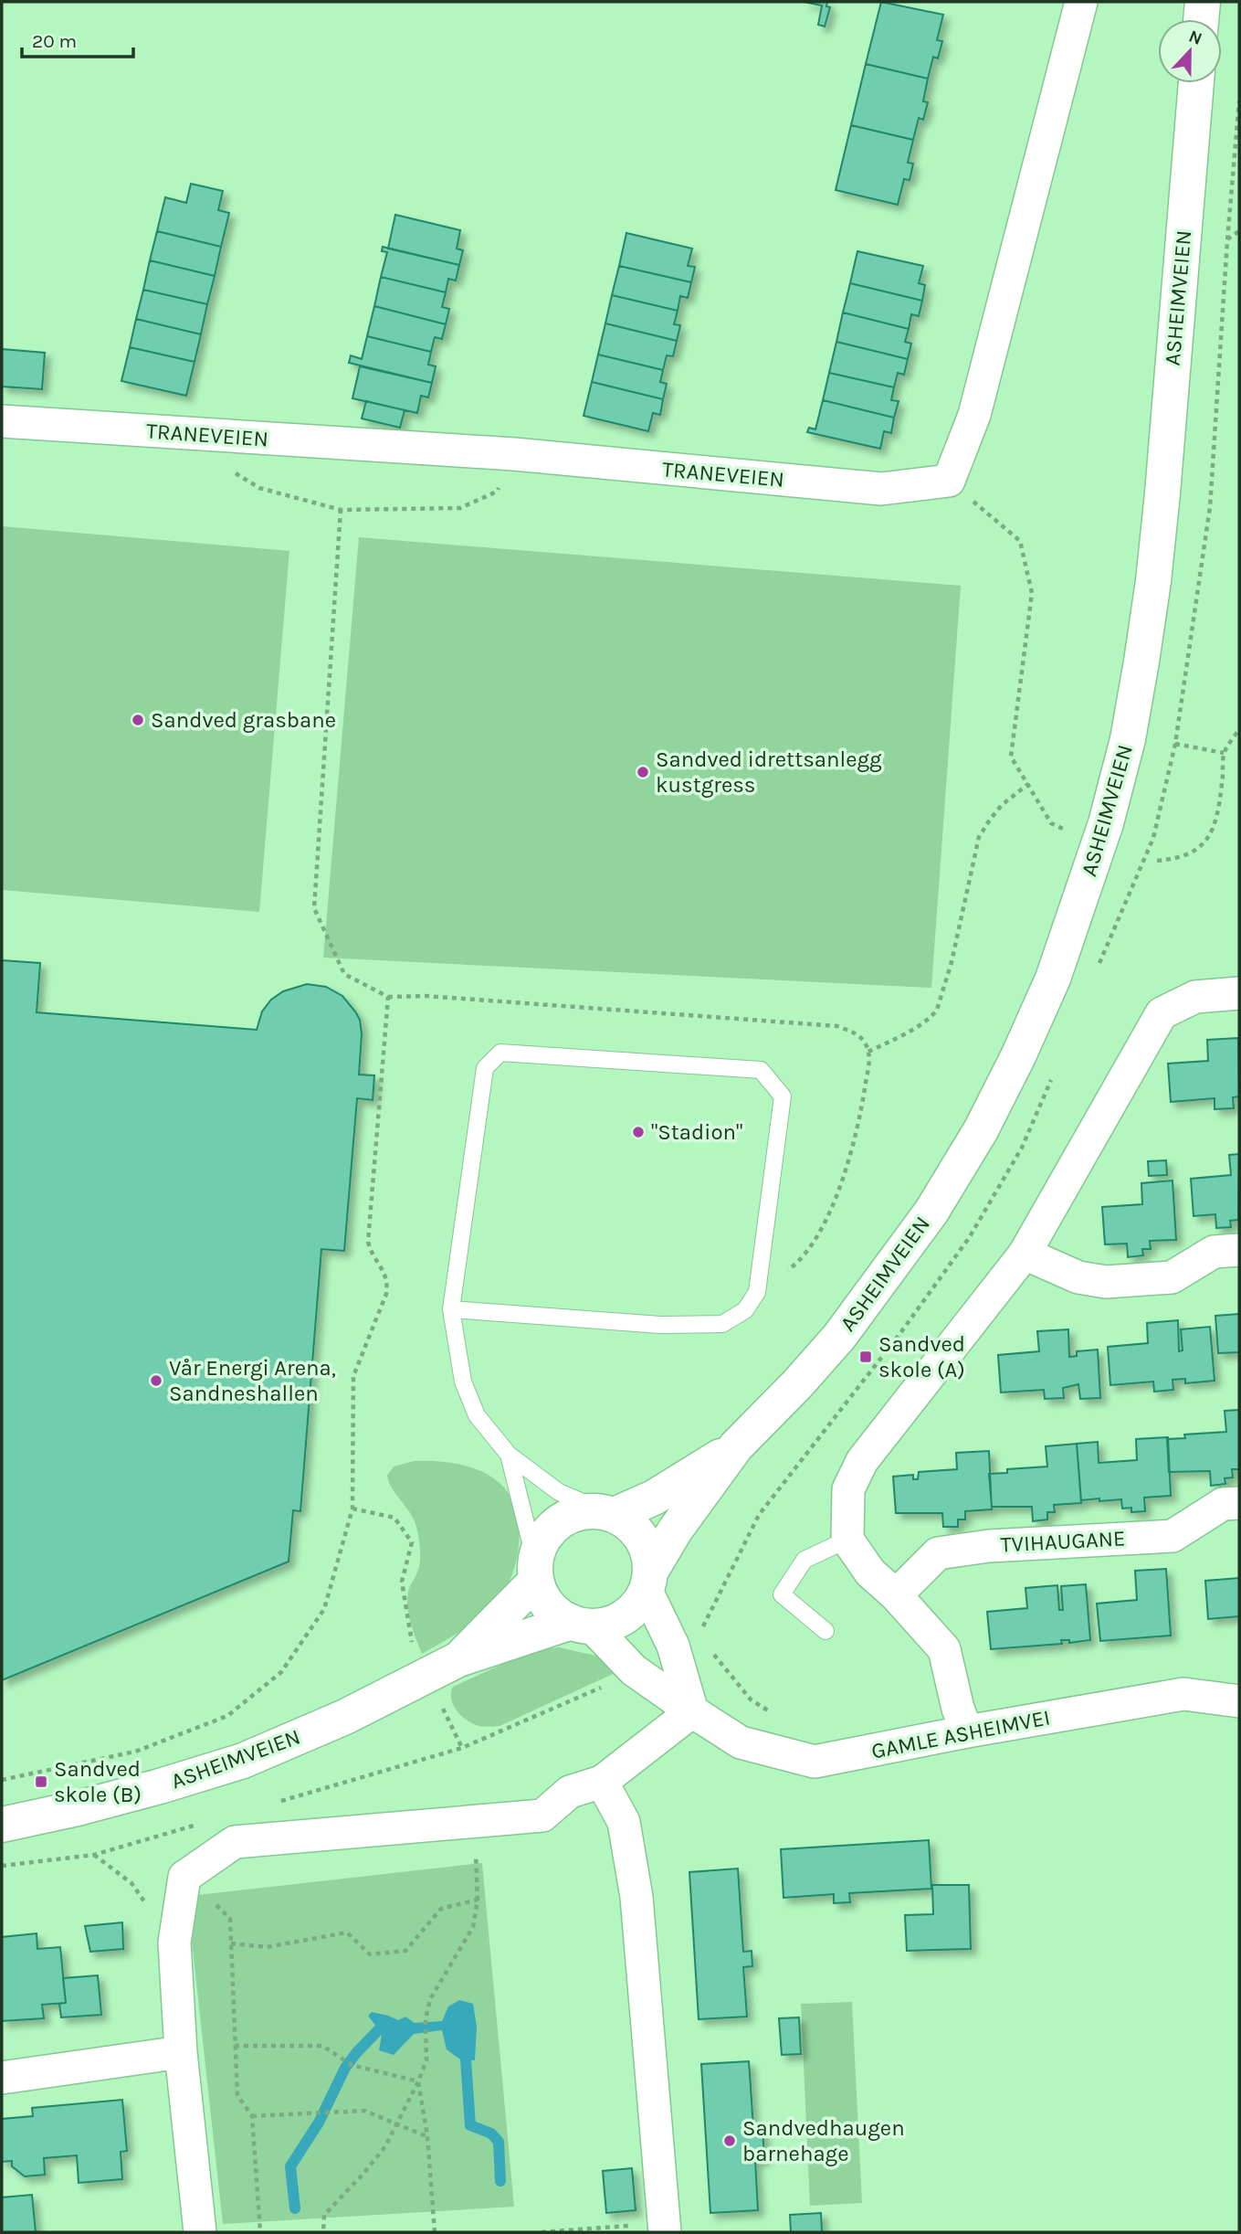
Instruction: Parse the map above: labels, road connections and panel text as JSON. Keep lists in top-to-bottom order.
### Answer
{
  "streets": {
    "main road": ["ASHEIMVEIEN"],
    "street": ["TRANEVEIEN", "TVIHAUGANE", "GAMLE ASHEIMVEI"]
  },
  "crossings": [
    ["ASHEIMVEIEN", "GAMLE ASHEIMVEI"]
  ],
  "places": {
    "other": [
      "Sandved grasbane",
      "Sandved idrettsanlegg kustgress",
      "\"Stadion\"",
      "Vår Energi Arena, Sandneshallen",
      "Sandvedhaugen barnehage"
    ],
    "transit": ["Sandved skole (A)", "Sandved skole (B)"]
  },
  "scale_bar": "20 m",
  "north": "top"
}
